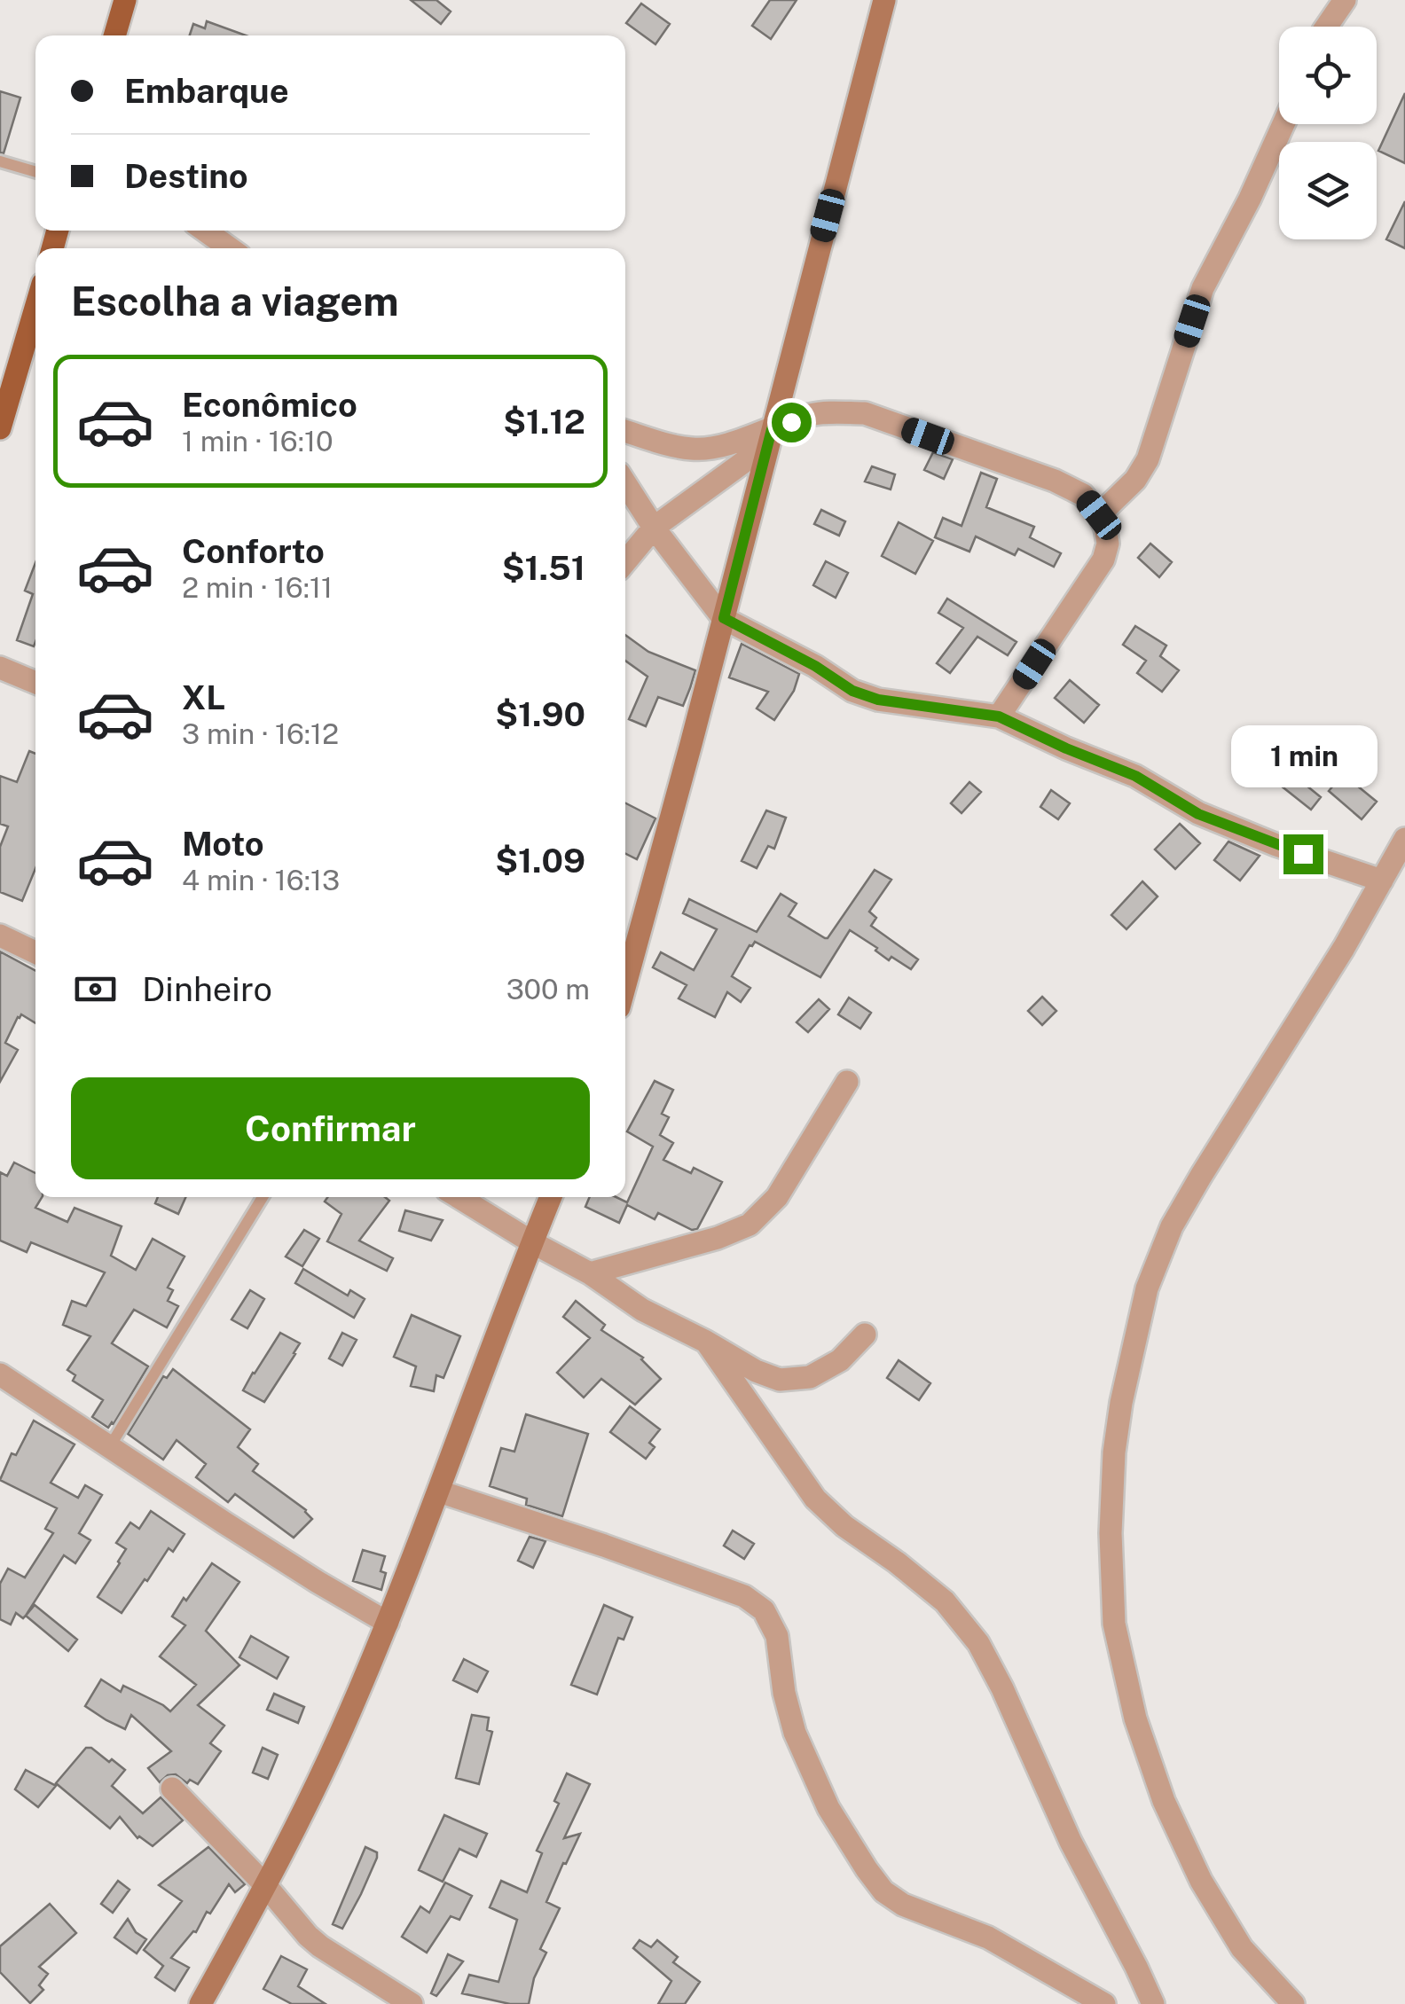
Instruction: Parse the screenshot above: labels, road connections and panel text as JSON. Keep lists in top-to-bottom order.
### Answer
{
  "page": {
    "banner": ["Embarque", "Destino"],
    "heading": "Escolha a viagem",
    "list": [
      {
        "name": "Econômico",
        "note": "1 min · 16:10",
        "value": "$1.12"
      },
      {
        "name": "Conforto",
        "note": "2 min · 16:11",
        "value": "$1.51"
      },
      {
        "name": "XL",
        "note": "3 min · 16:12",
        "value": "$1.90"
      },
      {
        "name": "Moto",
        "note": "4 min · 16:13",
        "value": "$1.09"
      }
    ],
    "bubble": "1 min",
    "pay": ["Dinheiro", "300 m"],
    "buttons": "Confirmar"
  }
}
